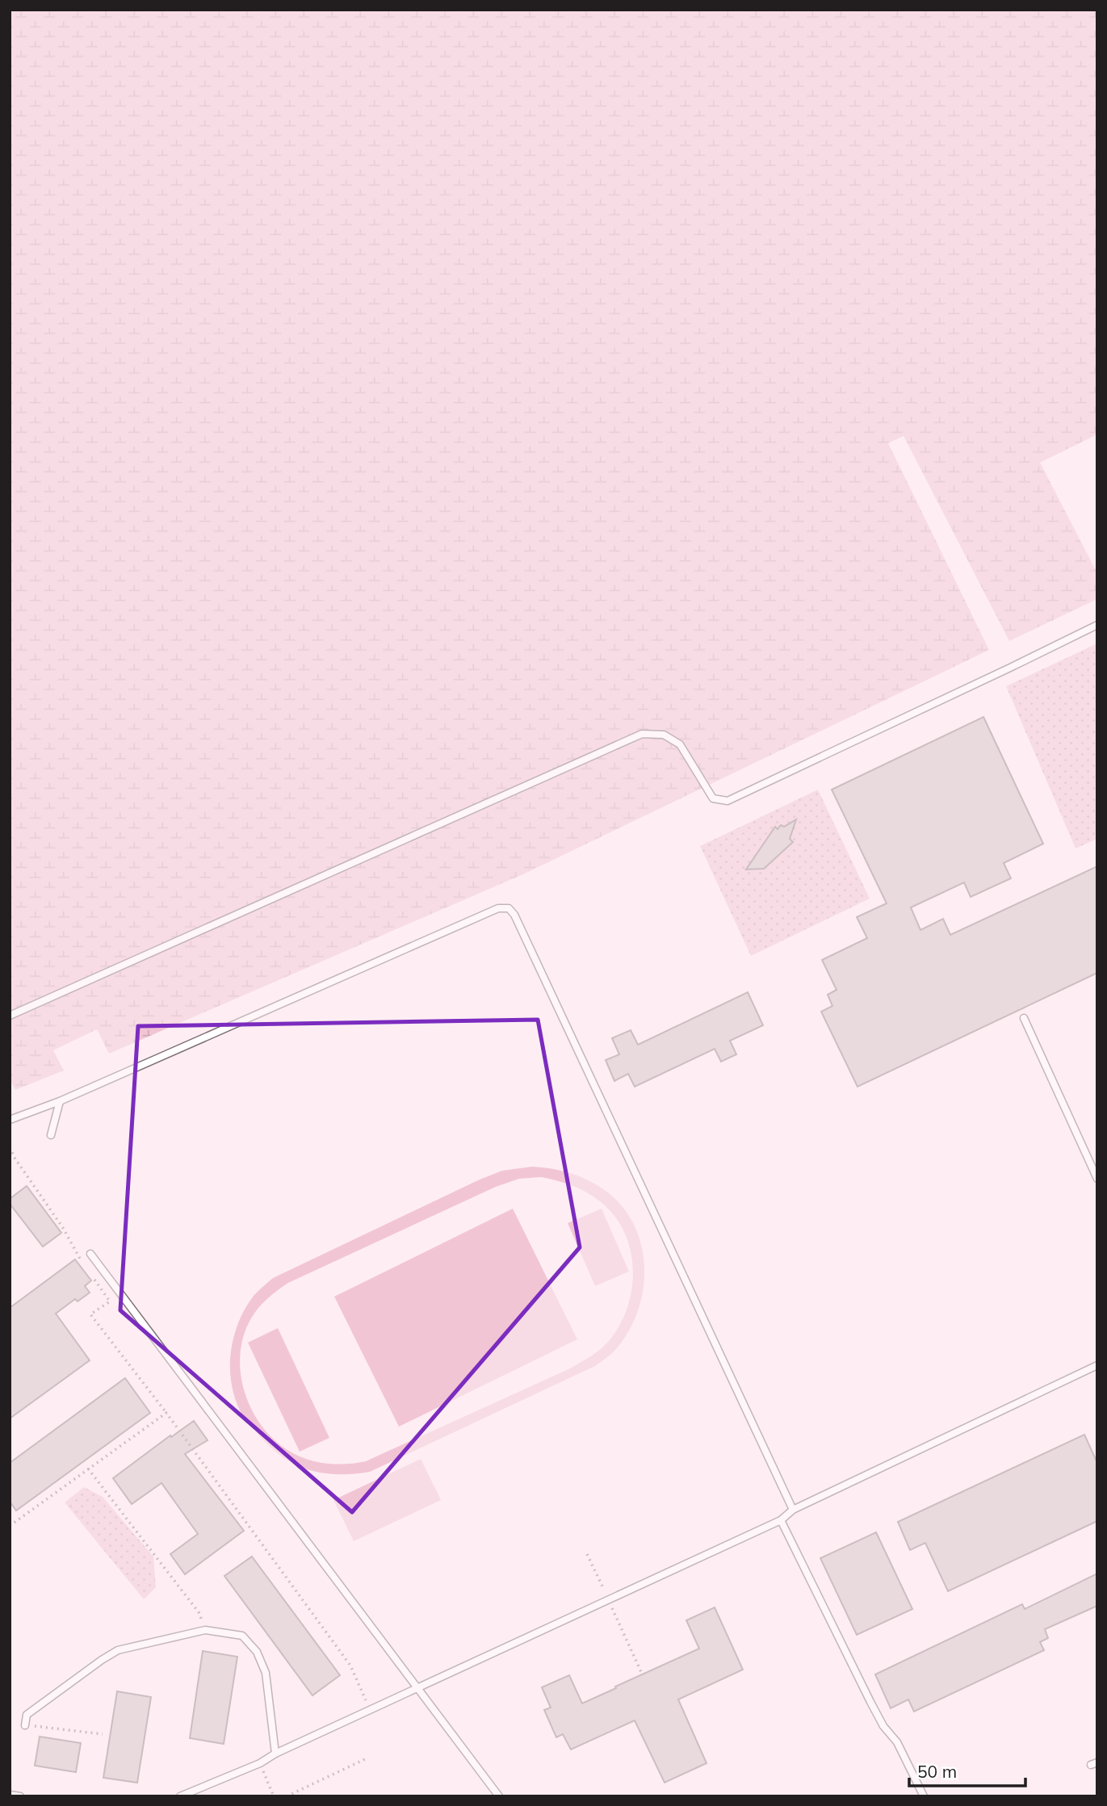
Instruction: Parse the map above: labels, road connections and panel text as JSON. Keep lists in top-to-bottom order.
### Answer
{
  "scale_bar": "50 m"
}
